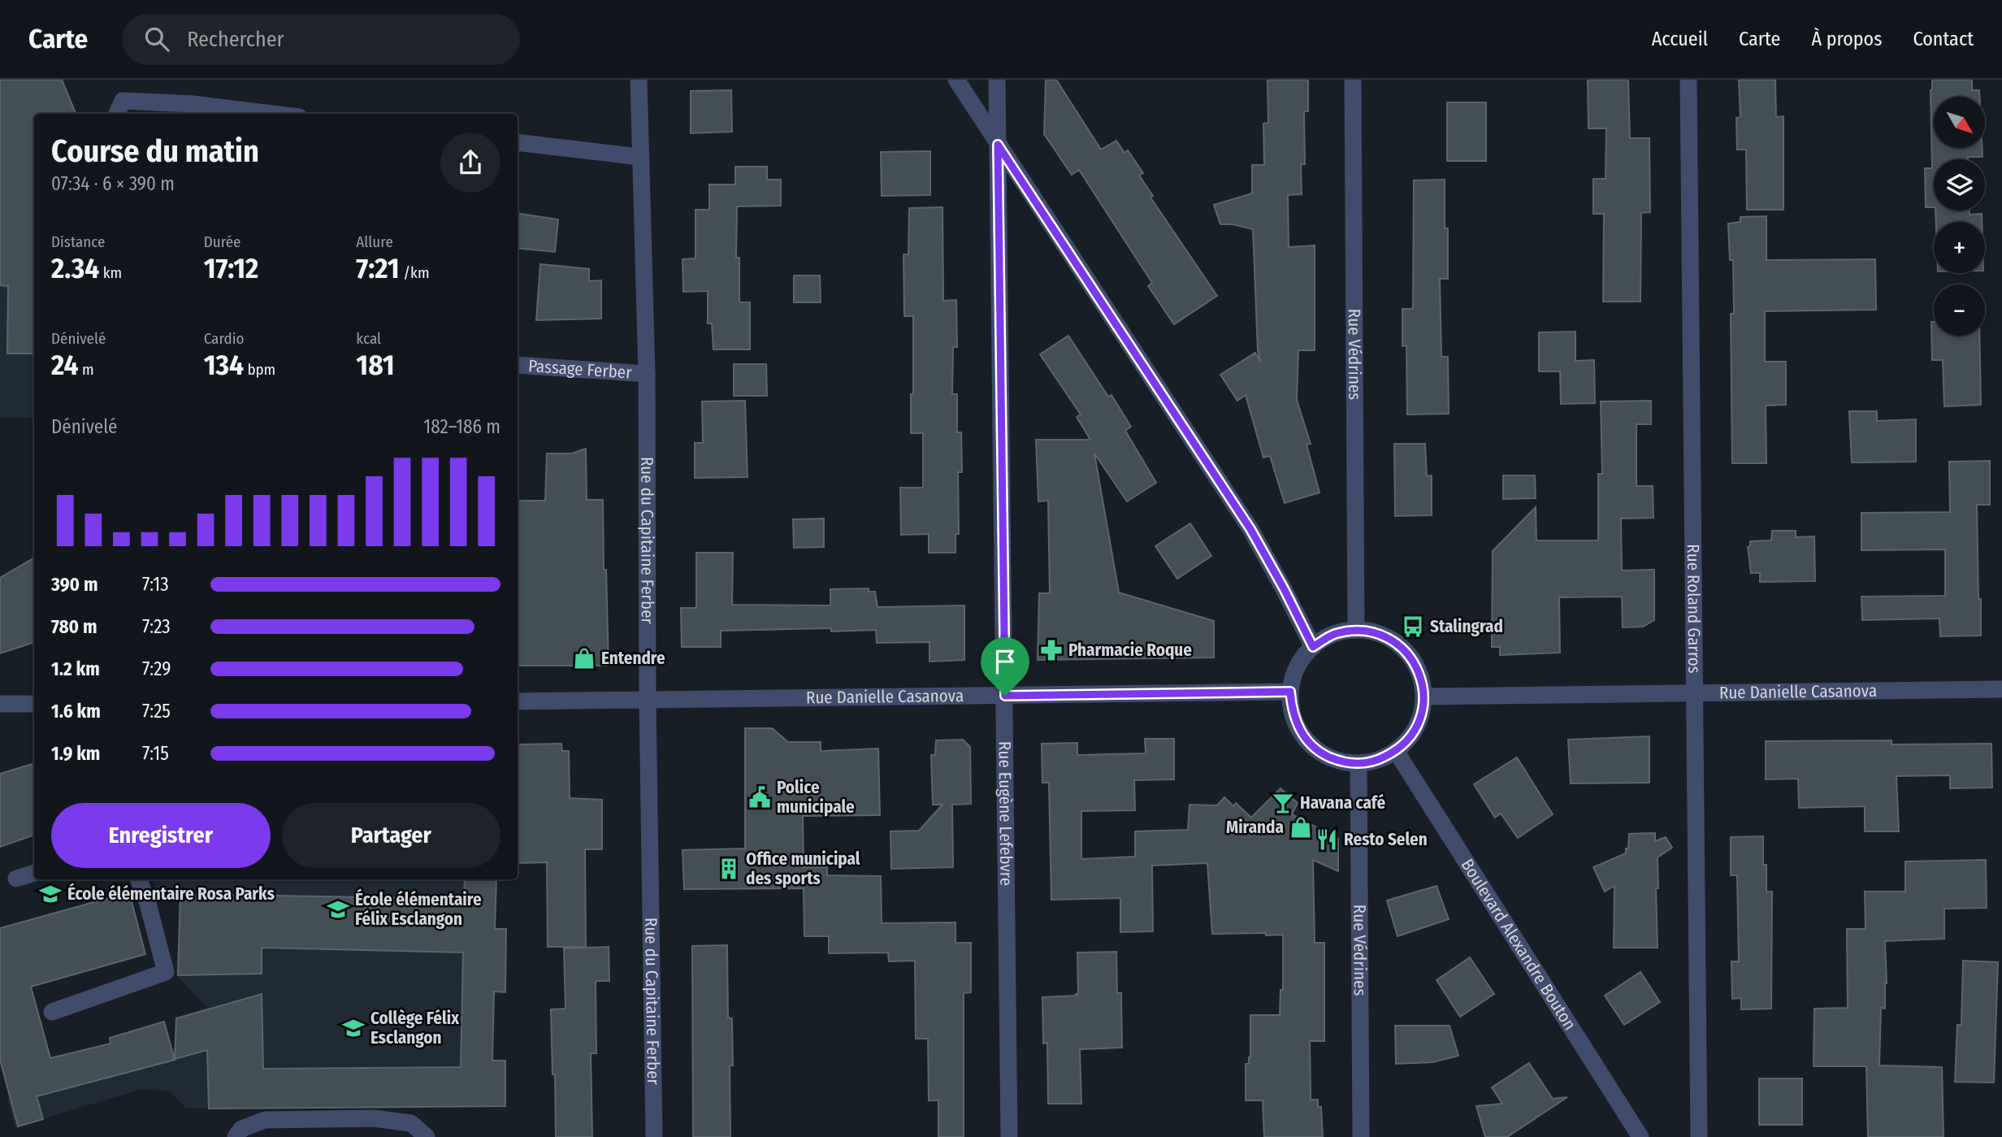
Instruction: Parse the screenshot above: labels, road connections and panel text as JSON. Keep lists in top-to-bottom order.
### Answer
{
  "streets": {
    "street": [
      "Rue Védrines",
      "Passage Ferber",
      "Rue du Capitaine Ferber",
      "Rue Roland Garros",
      "Rue Danielle Casanova",
      "Rue Eugène Lefebvre",
      "Boulevard Alexandre Bouton"
    ]
  },
  "crossings": [
    ["Rue Védrines", "Rue Danielle Casanova"],
    ["Rue Védrines", "Boulevard Alexandre Bouton"],
    ["Passage Ferber", "Rue du Capitaine Ferber"],
    ["Rue du Capitaine Ferber", "Rue Danielle Casanova"],
    ["Rue Roland Garros", "Rue Danielle Casanova"],
    ["Rue Danielle Casanova", "Rue Eugène Lefebvre"],
    ["Rue Danielle Casanova", "Boulevard Alexandre Bouton"]
  ],
  "places": {
    "bus stop": ["Stalingrad"],
    "pharmacy": ["Pharmacie Roque"],
    "shop": ["Entendre", "Miranda"],
    "public building": ["Police municipale"],
    "bar": ["Havana café"],
    "restaurant": ["Resto Selen"],
    "building": ["Office municipal des sports"],
    "school or university": ["École élémentaire Rosa Parks", "École élémentaire Félix Esclangon", "Collège Félix Esclangon"]
  },
  "north": "bottom right",
  "page": {
    "header": "Carte",
    "search": "Rechercher",
    "nav": [
      "Accueil",
      "Carte",
      "À propos",
      "Contact"
    ],
    "map_buttons": ["+", "−"],
    "heading": ["Course du matin", "07:34 · 6 × 390 m"],
    "stats": [
      ["Distance", "2.34 km"],
      ["Durée", "17:12"],
      ["Allure", "7:21 /km"],
      ["Dénivelé", "24 m"],
      ["Cardio", "134 bpm"],
      ["kcal", "181"]
    ],
    "chart": ["Dénivelé", "182–186 m"],
    "list": [
      {
        "name": "390 m",
        "note": "7:13"
      },
      {
        "name": "780 m",
        "note": "7:23"
      },
      {
        "name": "1.2 km",
        "note": "7:29"
      },
      {
        "name": "1.6 km",
        "note": "7:25"
      },
      {
        "name": "1.9 km",
        "note": "7:15"
      }
    ],
    "buttons": ["Enregistrer", "Partager"]
  }
}
